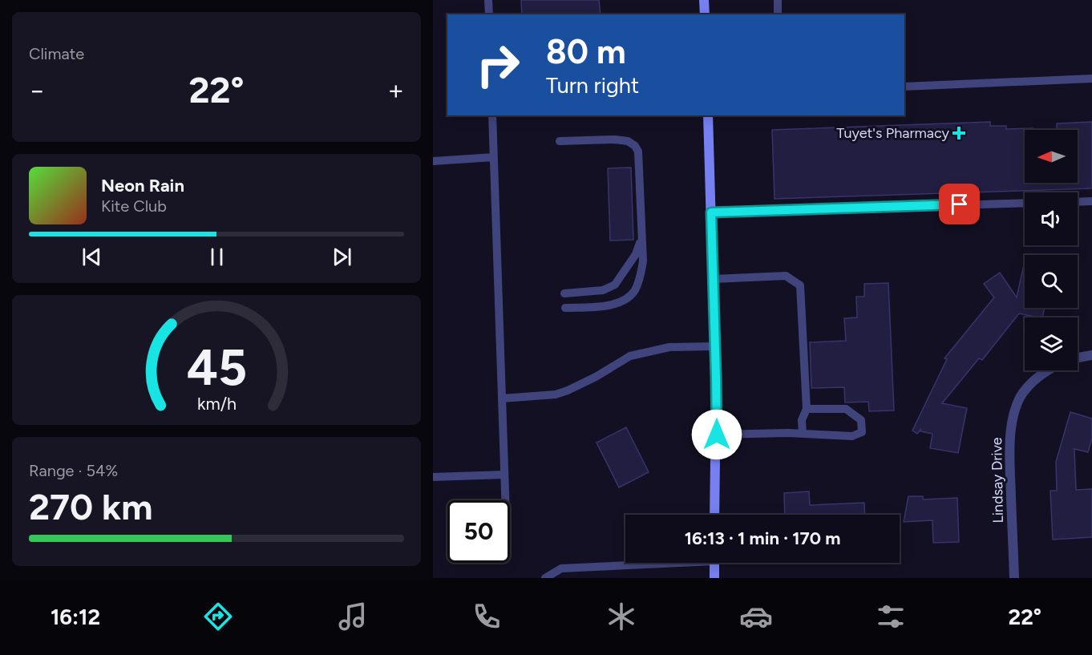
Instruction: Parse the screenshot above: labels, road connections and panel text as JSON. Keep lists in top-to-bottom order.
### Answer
{
  "streets": {
    "street": ["Lindsay Drive"]
  },
  "places": {
    "health": ["Tuyet's Pharmacy"]
  },
  "north": "left",
  "page": {
    "tile": [
      "Climate",
      ["Range · 54%", "270 km"]
    ],
    "turn": ["80 m", "Turn right"],
    "heat": ["−", "22°", "+"],
    "song": ["Neon Rain", "Kite Club"],
    "limit": "50",
    "trip": "16:13 · 1 min · 170 m",
    "tabs": ["16:12", "22°"],
    "gauge": ["45", "km/h"]
  }
}
